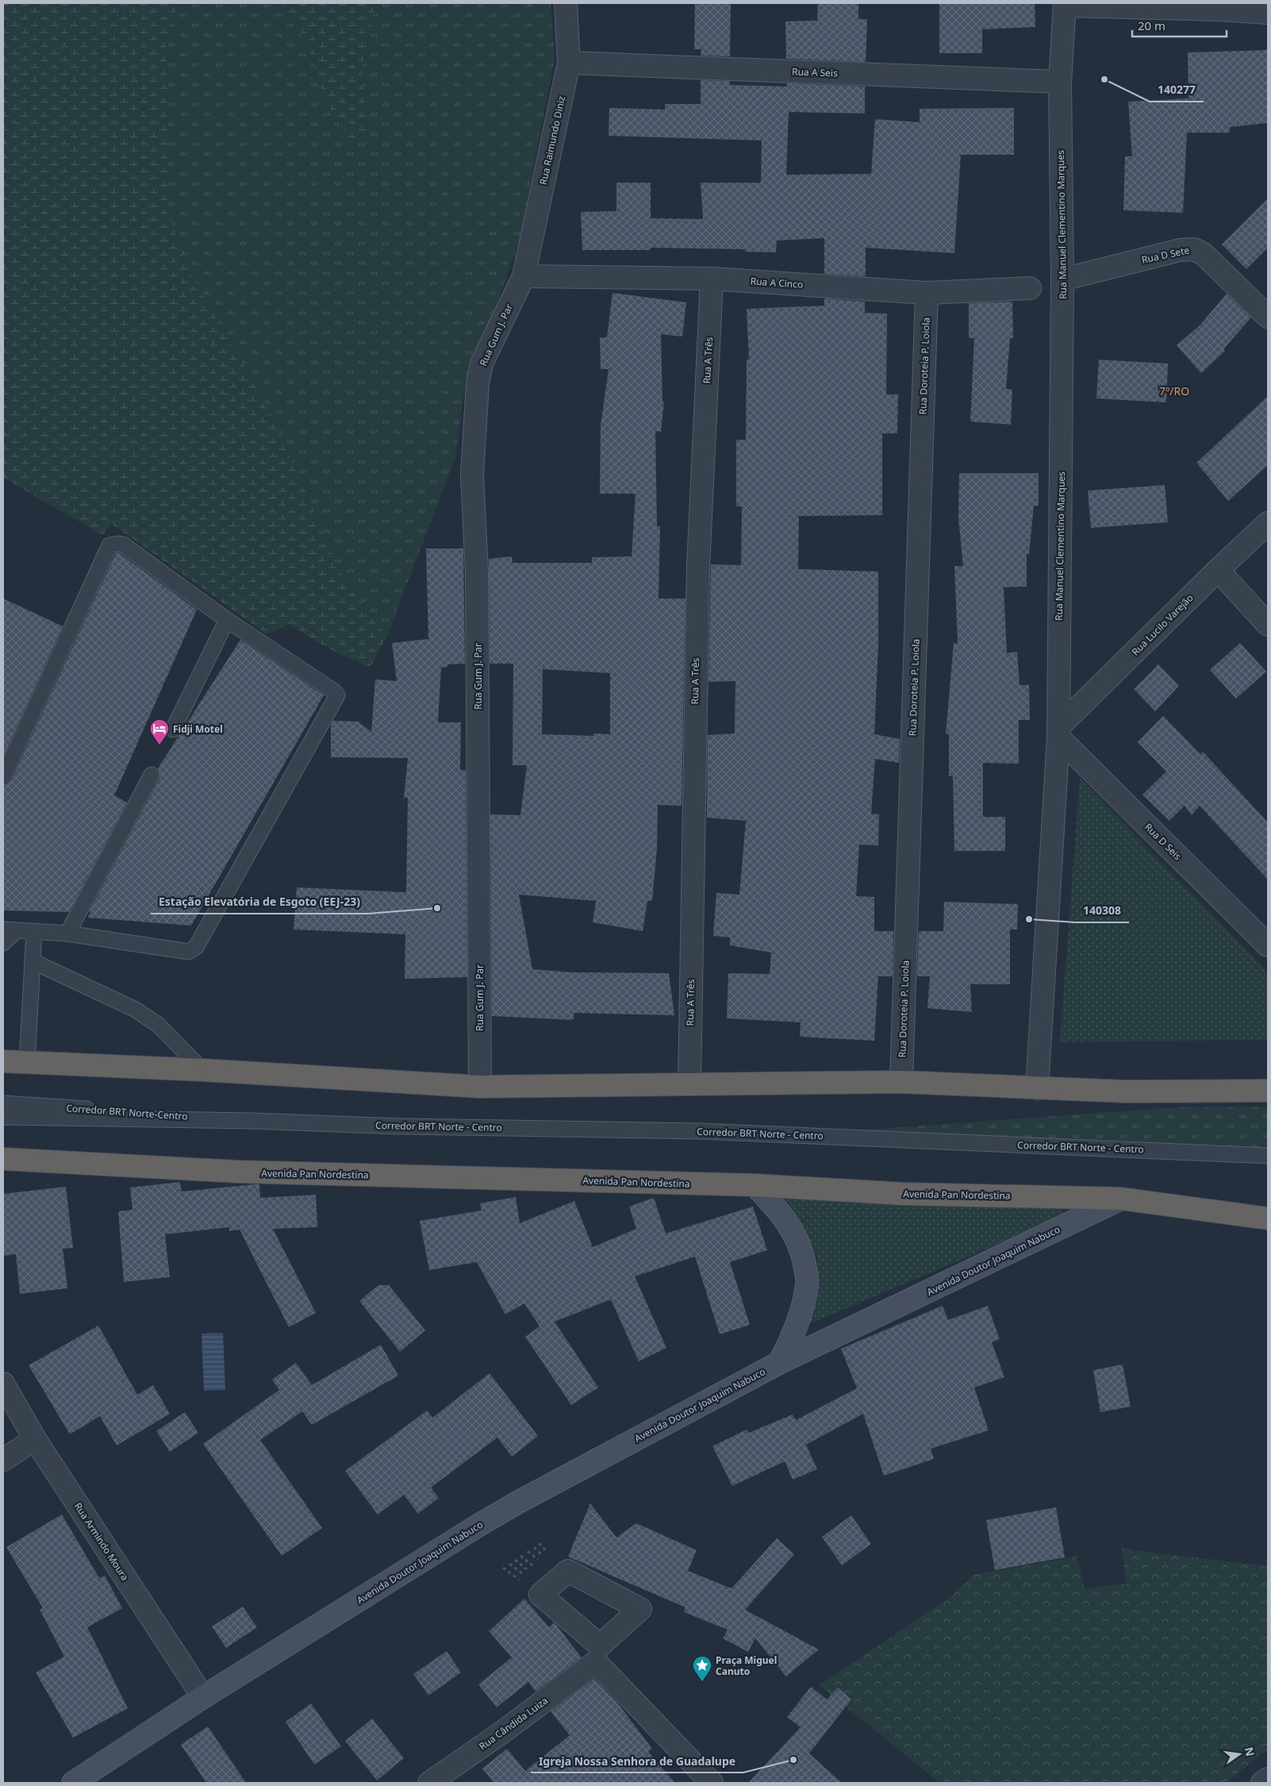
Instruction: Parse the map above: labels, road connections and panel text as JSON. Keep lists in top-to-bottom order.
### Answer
{
  "streets": {
    "highway": ["Avenida Pan Nordestina"],
    "main road": ["Avenida Doutor Joaquim Nabuco"],
    "street": [
      "Rua A Seis",
      "Rua Raimundo Diniz",
      "Rua Manuel Clementino Marques",
      "Rua D Sete",
      "Rua A Cinco",
      "Rua Gum J. Par",
      "Rua A Três",
      "Rua Doroteia P. Loiola",
      "Rua Lucilo Varejão",
      "Rua D Seis",
      "Rua Armindo Moura",
      "Rua Cândida Luiza"
    ],
    "lane": ["Corredor BRT Norte-Centro", "Corredor BRT Norte - Centro"]
  },
  "crossings": [
    ["Rua A Seis", "Rua Raimundo Diniz"],
    ["Rua A Seis", "Rua Manuel Clementino Marques"],
    ["Rua Raimundo Diniz", "Rua A Cinco"],
    ["Rua Raimundo Diniz", "Rua Gum J. Par"],
    ["Rua Manuel Clementino Marques", "Rua D Sete"],
    ["Rua Manuel Clementino Marques", "Rua Lucilo Varejão"],
    ["Rua Manuel Clementino Marques", "Rua D Seis"],
    ["Rua A Cinco", "Rua Gum J. Par"],
    ["Rua A Cinco", "Rua A Três"],
    ["Rua A Cinco", "Rua Doroteia P. Loiola"],
    ["Rua Lucilo Varejão", "Rua D Seis"],
    ["Corredor BRT Norte-Centro", "Corredor BRT Norte - Centro"],
    ["Avenida Pan Nordestina", "Avenida Doutor Joaquim Nabuco"],
    ["Avenida Doutor Joaquim Nabuco", "Rua Armindo Moura"]
  ],
  "districts": ["7º/RO"],
  "places": {
    "other": [
      "140277",
      "Estação Elevatória de Esgoto (EEJ-23)",
      "140308",
      "Igreja Nossa Senhora de Guadalupe"
    ],
    "hotel": ["Fidji Motel"],
    "place": ["Praça Miguel Canuto"]
  },
  "scale_bar": "20 m",
  "north": "right"
}
